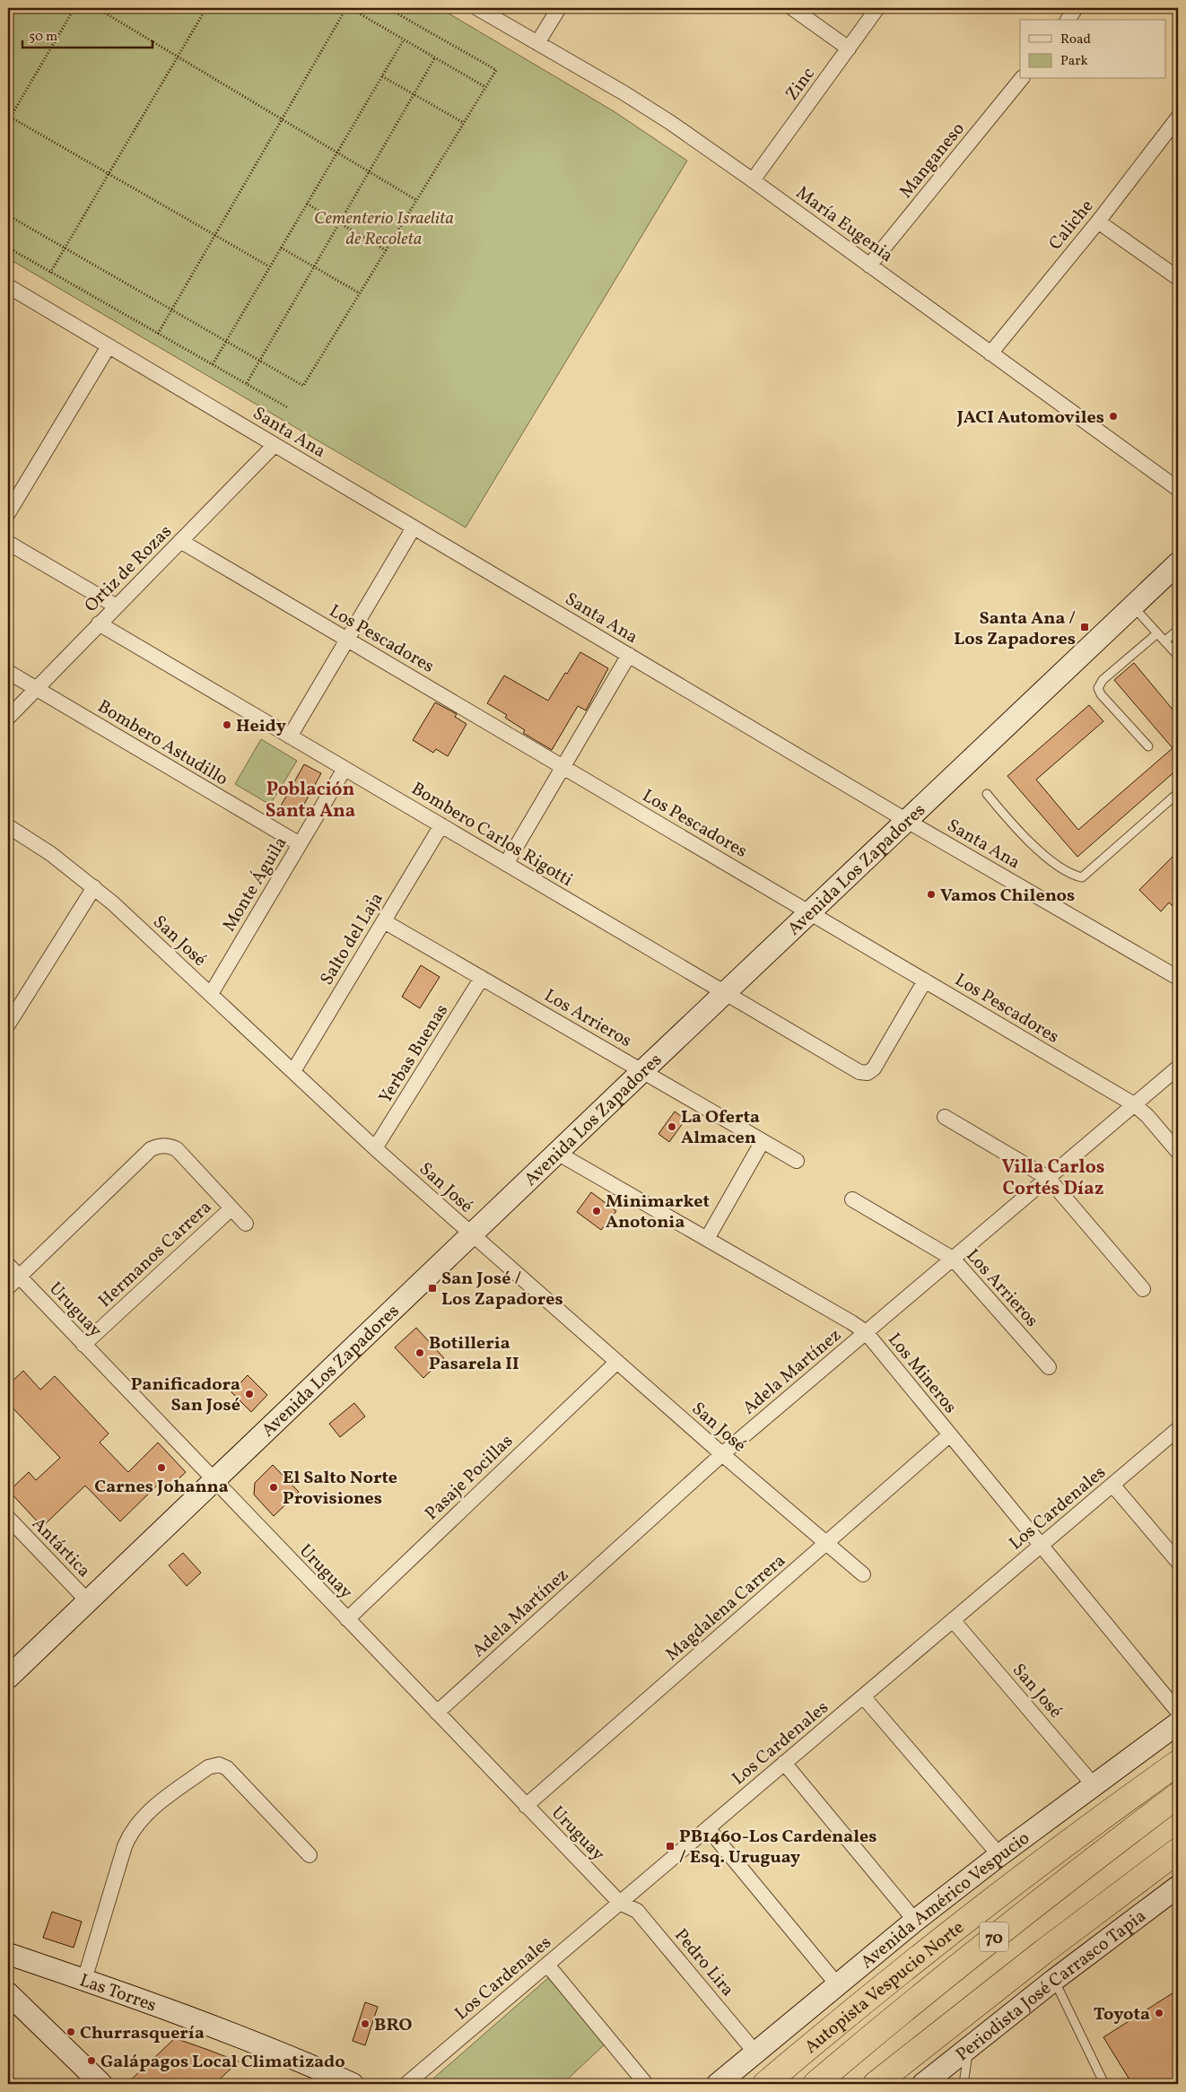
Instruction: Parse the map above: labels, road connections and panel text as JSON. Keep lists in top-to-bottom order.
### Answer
{
  "streets": {
    "highway": ["70", "Autopista Vespucio Norte"],
    "main road": [
      "Avenida Los Zapadores",
      "Avenida Américo Vespucio",
      "Periodista José Carrasco Tapia",
      "Las Torres"
    ],
    "street": [
      "Zinc",
      "Manganeso",
      "María Eugenia",
      "Caliche",
      "Santa Ana",
      "Ortiz de Rozas",
      "Los Pescadores",
      "Bombero Astudillo",
      "Bombero Carlos Rigotti",
      "Monte Águila",
      "Salto del Laja",
      "San José",
      "Los Arrieros",
      "Yerbas Buenas",
      "Hermanos Carrera",
      "Uruguay",
      "Adela Martínez",
      "Los Mineros",
      "Pasaje Pocillas",
      "Los Cardenales",
      "Antártica",
      "Magdalena Carrera",
      "Pedro Lira"
    ]
  },
  "crossings": [
    ["Zinc", "María Eugenia"],
    ["Manganeso", "María Eugenia"],
    ["María Eugenia", "Caliche"],
    ["Santa Ana", "Ortiz de Rozas"],
    ["Santa Ana", "Avenida Los Zapadores"],
    ["Ortiz de Rozas", "Los Pescadores"],
    ["Ortiz de Rozas", "Bombero Astudillo"],
    ["Ortiz de Rozas", "Bombero Carlos Rigotti"],
    ["Los Pescadores", "Bombero Carlos Rigotti"],
    ["Los Pescadores", "Avenida Los Zapadores"],
    ["Los Pescadores", "Adela Martínez"],
    ["Bombero Astudillo", "Monte Águila"],
    ["Bombero Carlos Rigotti", "Avenida Los Zapadores"],
    ["Bombero Carlos Rigotti", "Monte Águila"],
    ["Bombero Carlos Rigotti", "Salto del Laja"],
    ["Avenida Los Zapadores", "San José"],
    ["Avenida Los Zapadores", "Los Arrieros"],
    ["Avenida Los Zapadores", "Uruguay"],
    ["Avenida Los Zapadores", "Los Mineros"],
    ["Avenida Los Zapadores", "Antártica"],
    ["Monte Águila", "San José"],
    ["Salto del Laja", "San José"],
    ["Salto del Laja", "Los Arrieros"],
    ["San José", "Yerbas Buenas"],
    ["San José", "Adela Martínez"],
    ["San José", "Pasaje Pocillas"],
    ["San José", "Los Cardenales"],
    ["San José", "Magdalena Carrera"],
    ["San José", "Avenida Américo Vespucio"],
    ["Los Arrieros", "Yerbas Buenas"],
    ["Los Arrieros", "Adela Martínez"],
    ["Hermanos Carrera", "Uruguay"],
    ["Uruguay", "Adela Martínez"],
    ["Uruguay", "Pasaje Pocillas"],
    ["Uruguay", "Los Cardenales"],
    ["Uruguay", "Magdalena Carrera"],
    ["Uruguay", "Pedro Lira"],
    ["Adela Martínez", "Los Mineros"],
    ["Los Mineros", "Los Cardenales"],
    ["Los Mineros", "Magdalena Carrera"],
    ["Los Cardenales", "Pedro Lira"],
    ["Avenida Américo Vespucio", "Pedro Lira"]
  ],
  "districts": ["Población Santa Ana", "Villa Carlos Cortés Díaz"],
  "parks": ["Cementerio Israelita de Recoleta"],
  "places": {
    "other": [
      "JACI Automoviles",
      "Heidy",
      "Vamos Chilenos",
      "La Oferta Almacen",
      "Minimarket Anotonia",
      "Botilleria Pasarela II",
      "Panificadora San José",
      "Carnes Johanna",
      "El Salto Norte Provisiones",
      "Toyota",
      "BRO",
      "Churrasquería",
      "Galápagos Local Climatizado"
    ],
    "transit": ["Santa Ana / Los Zapadores", "San José / Los Zapadores", "PB1460-Los Cardenales / Esq. Uruguay"]
  },
  "legend": ["Road", "Park"],
  "scale_bar": "50 m"
}
